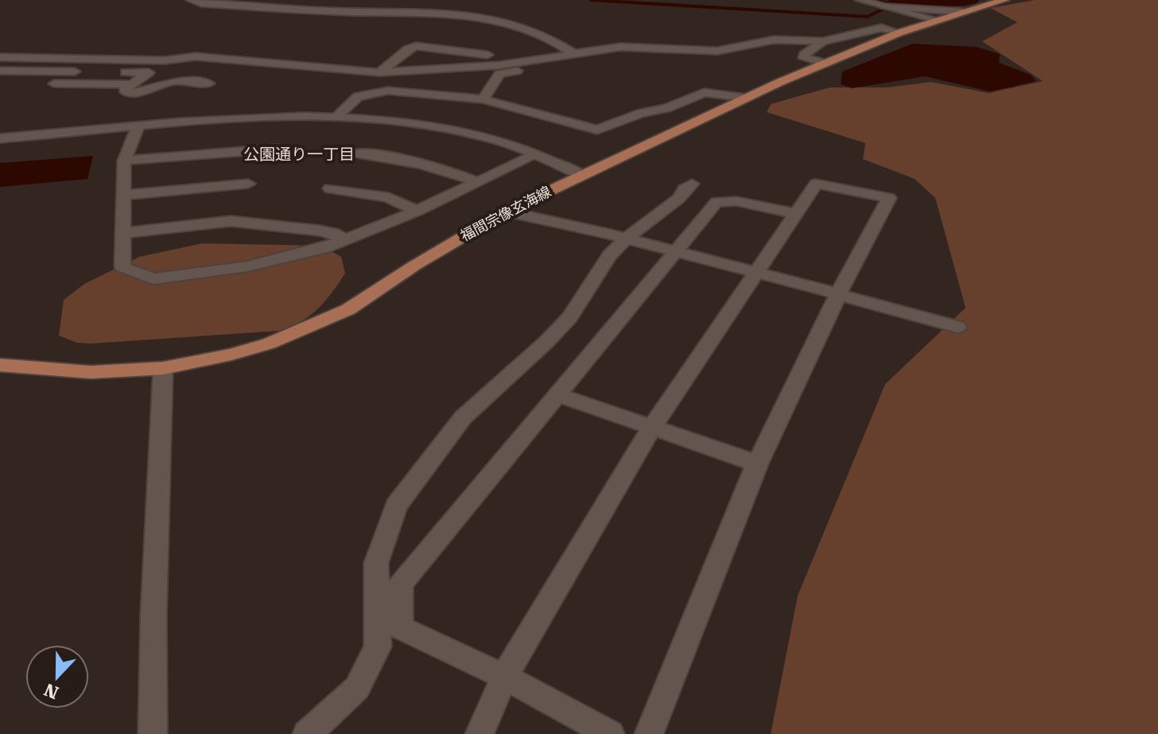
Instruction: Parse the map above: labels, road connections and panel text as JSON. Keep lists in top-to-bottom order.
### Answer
{
  "streets": {
    "main road": ["福間宗像玄海線"]
  },
  "districts": ["公園通り一丁目"],
  "north": "bottom"
}
